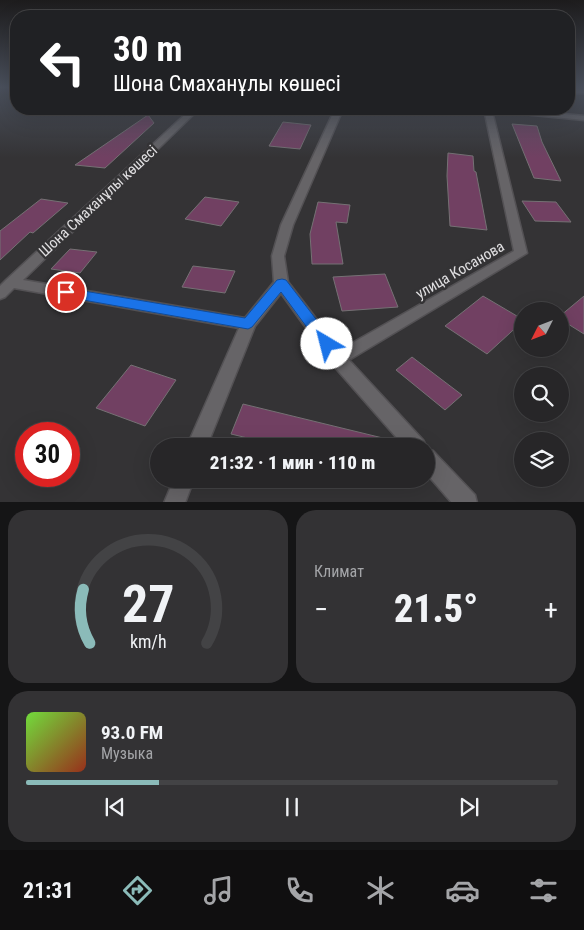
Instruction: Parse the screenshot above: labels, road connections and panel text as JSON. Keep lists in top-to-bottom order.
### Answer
{
  "streets": {
    "street": ["Шона Смаханұлы көшесі", "улица Косанова"]
  },
  "north": "bottom left",
  "page": {
    "turn": ["30 m", "Шона Смаханұлы көшесі"],
    "limit": "30",
    "trip": "21:32 · 1 мин · 110 m",
    "tile": "Климат",
    "heat": ["−", "21.5°", "+"],
    "song": ["93.0 FM", "Музыка"],
    "tabs": "21:31",
    "gauge": ["27", "km/h"]
  }
}
